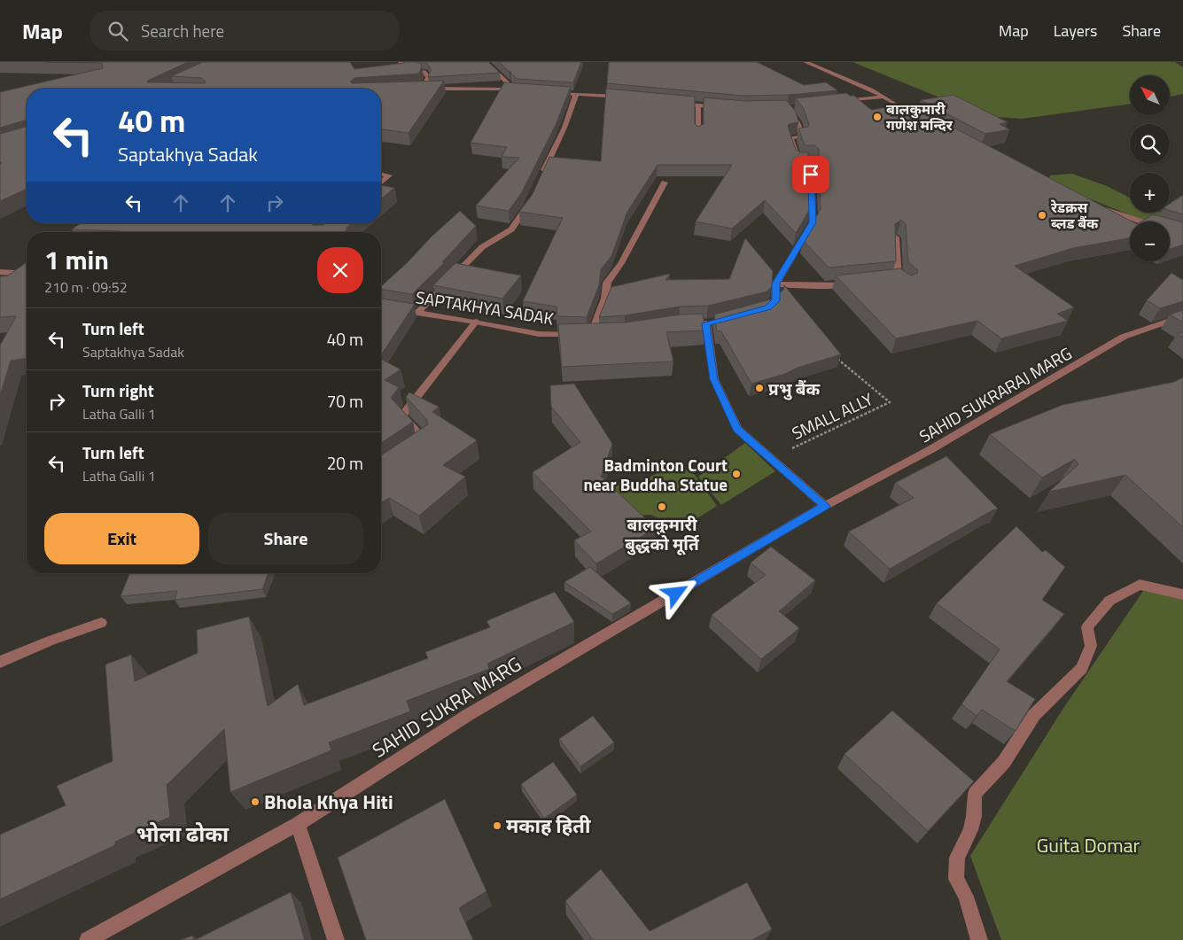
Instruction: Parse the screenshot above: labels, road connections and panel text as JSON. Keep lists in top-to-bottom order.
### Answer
{
  "streets": {
    "street": ["SAPTAKHYA SADAK", "SAHID SUKRARAJ MARG", "SAHID SUKRA MARG"],
    "path": ["SMALL ALLY"]
  },
  "crossings": [
    ["SAHID SUKRARAJ MARG", "SAHID SUKRA MARG"]
  ],
  "districts": ["भोला ढोका"],
  "parks": ["Guita Domar"],
  "places": [
    "बालकुमारी गणेश मन्दिर",
    "रेडक्रस ब्लड बैंक",
    "प्रभु बैंक",
    "Badminton Court near Buddha Statue",
    "बालकुमारी बुद्धको मूर्ति",
    "Bhola Khya Hiti",
    "मकाह हिती"
  ],
  "north": "top left",
  "page": {
    "header": "Map",
    "search": "Search here",
    "nav": ["Map", "Layers", "Share"],
    "map_buttons": ["+", "−"],
    "turn": ["40 m", "Saptakhya Sadak"],
    "heading": ["1 min", "210 m · 09:52"],
    "list": [
      {
        "name": "Turn left",
        "note": "Saptakhya Sadak",
        "value": "40 m"
      },
      {
        "name": "Turn right",
        "note": "Latha Galli 1",
        "value": "70 m"
      },
      {
        "name": "Turn left",
        "note": "Latha Galli 1",
        "value": "20 m"
      }
    ],
    "buttons": ["Exit", "Share"]
  }
}
